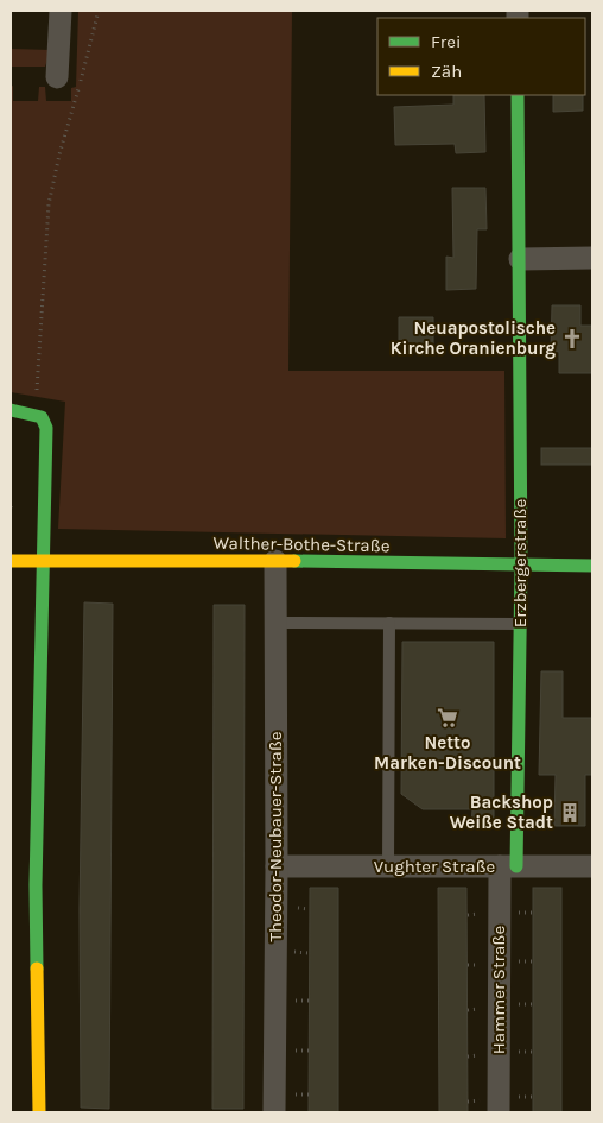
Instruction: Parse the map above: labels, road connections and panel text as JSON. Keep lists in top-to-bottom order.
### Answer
{
  "streets": {
    "street": [
      "Walther-Bothe-Straße",
      "Erzbergerstraße",
      "Theodor-Neubauer-Straße",
      "Vughter Straße",
      "Hammer Straße"
    ]
  },
  "crossings": [
    ["Walther-Bothe-Straße", "Erzbergerstraße"],
    ["Walther-Bothe-Straße", "Theodor-Neubauer-Straße"],
    ["Erzbergerstraße", "Vughter Straße"],
    ["Erzbergerstraße", "Hammer Straße"],
    ["Theodor-Neubauer-Straße", "Vughter Straße"],
    ["Vughter Straße", "Hammer Straße"]
  ],
  "places": {
    "church": ["Neuapostolische Kirche Oranienburg"],
    "supermarket": ["Netto Marken-Discount"],
    "building": ["Backshop Weiße Stadt"]
  },
  "legend": ["Frei", "Zäh"]
}
